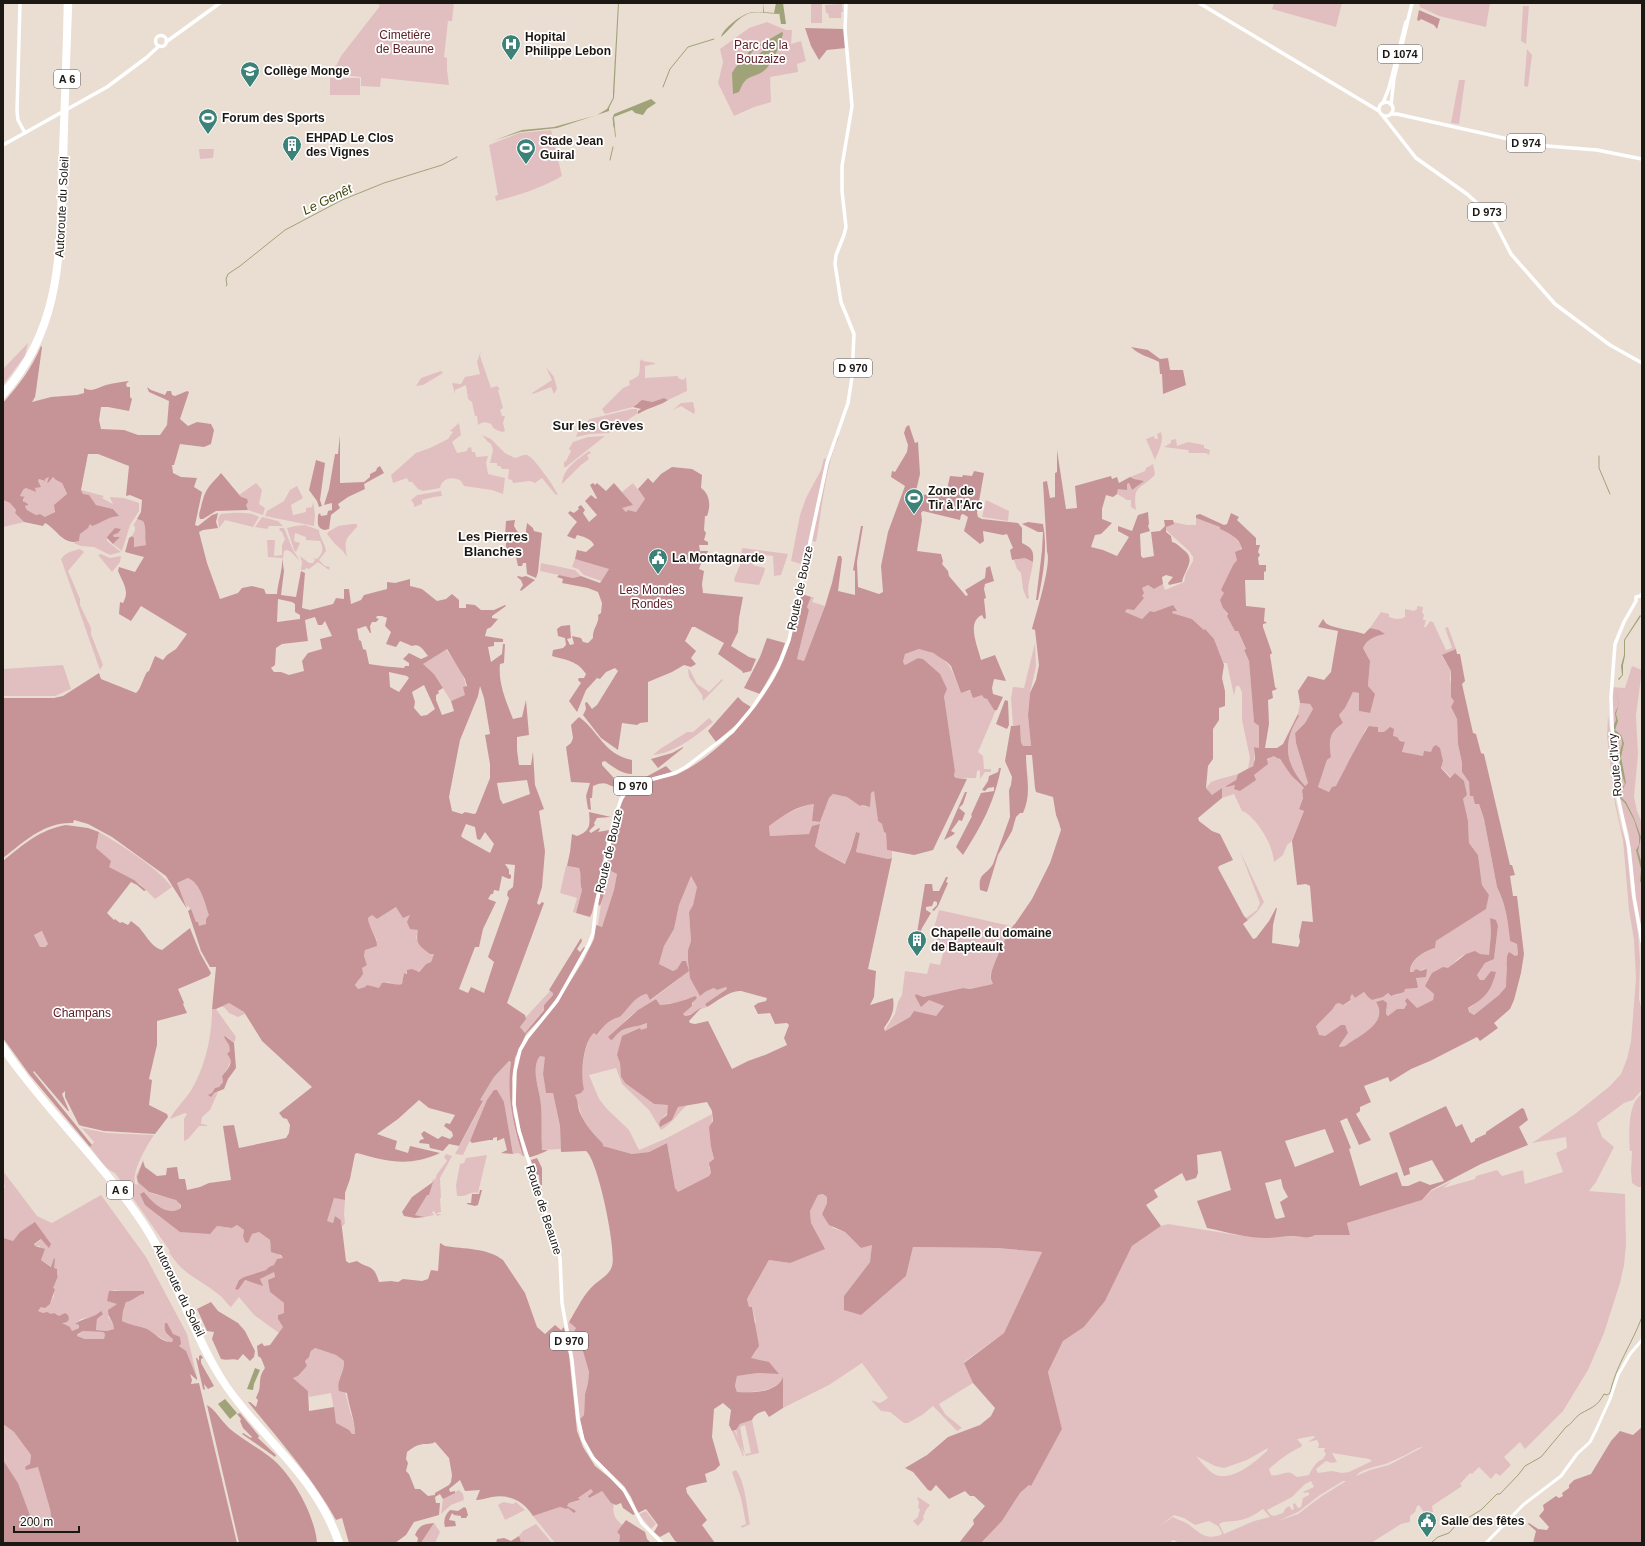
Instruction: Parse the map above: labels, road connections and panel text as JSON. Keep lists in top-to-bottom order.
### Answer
{
  "streets": {
    "highway": ["A 6", "Autoroute du Soleil"],
    "main road": [
      "D 1074",
      "D 974",
      "D 973",
      "D 970",
      "Route de Bouze",
      "Route d'Ivry",
      "Route de Beaune"
    ]
  },
  "crossings": [
    ["D 1074", "D 974"],
    ["D 1074", "D 973"],
    ["D 974", "D 973"],
    ["Route de Bouze", "Route de Beaune"]
  ],
  "districts": ["Sur les Grèves", "Les Pierres Blanches"],
  "water": ["Le Genêt"],
  "parks": [
    "Cimetière de Beaune",
    "Parc de la Bouzaize",
    "Les Mondes Rondes",
    "Champans"
  ],
  "places": {
    "hospital": ["Hopital Philippe Lebon"],
    "school or university": ["Collège Monge"],
    "sports": ["Forum des Sports", "Stade Jean Guiral", "Zone de Tir à l'Arc"],
    "building": ["EHPAD Le Clos des Vignes", "Chapelle du domaine de Bapteault"],
    "public building": ["La Montagnarde", "Salle des fêtes"]
  },
  "scale_bar": "200 m"
}
